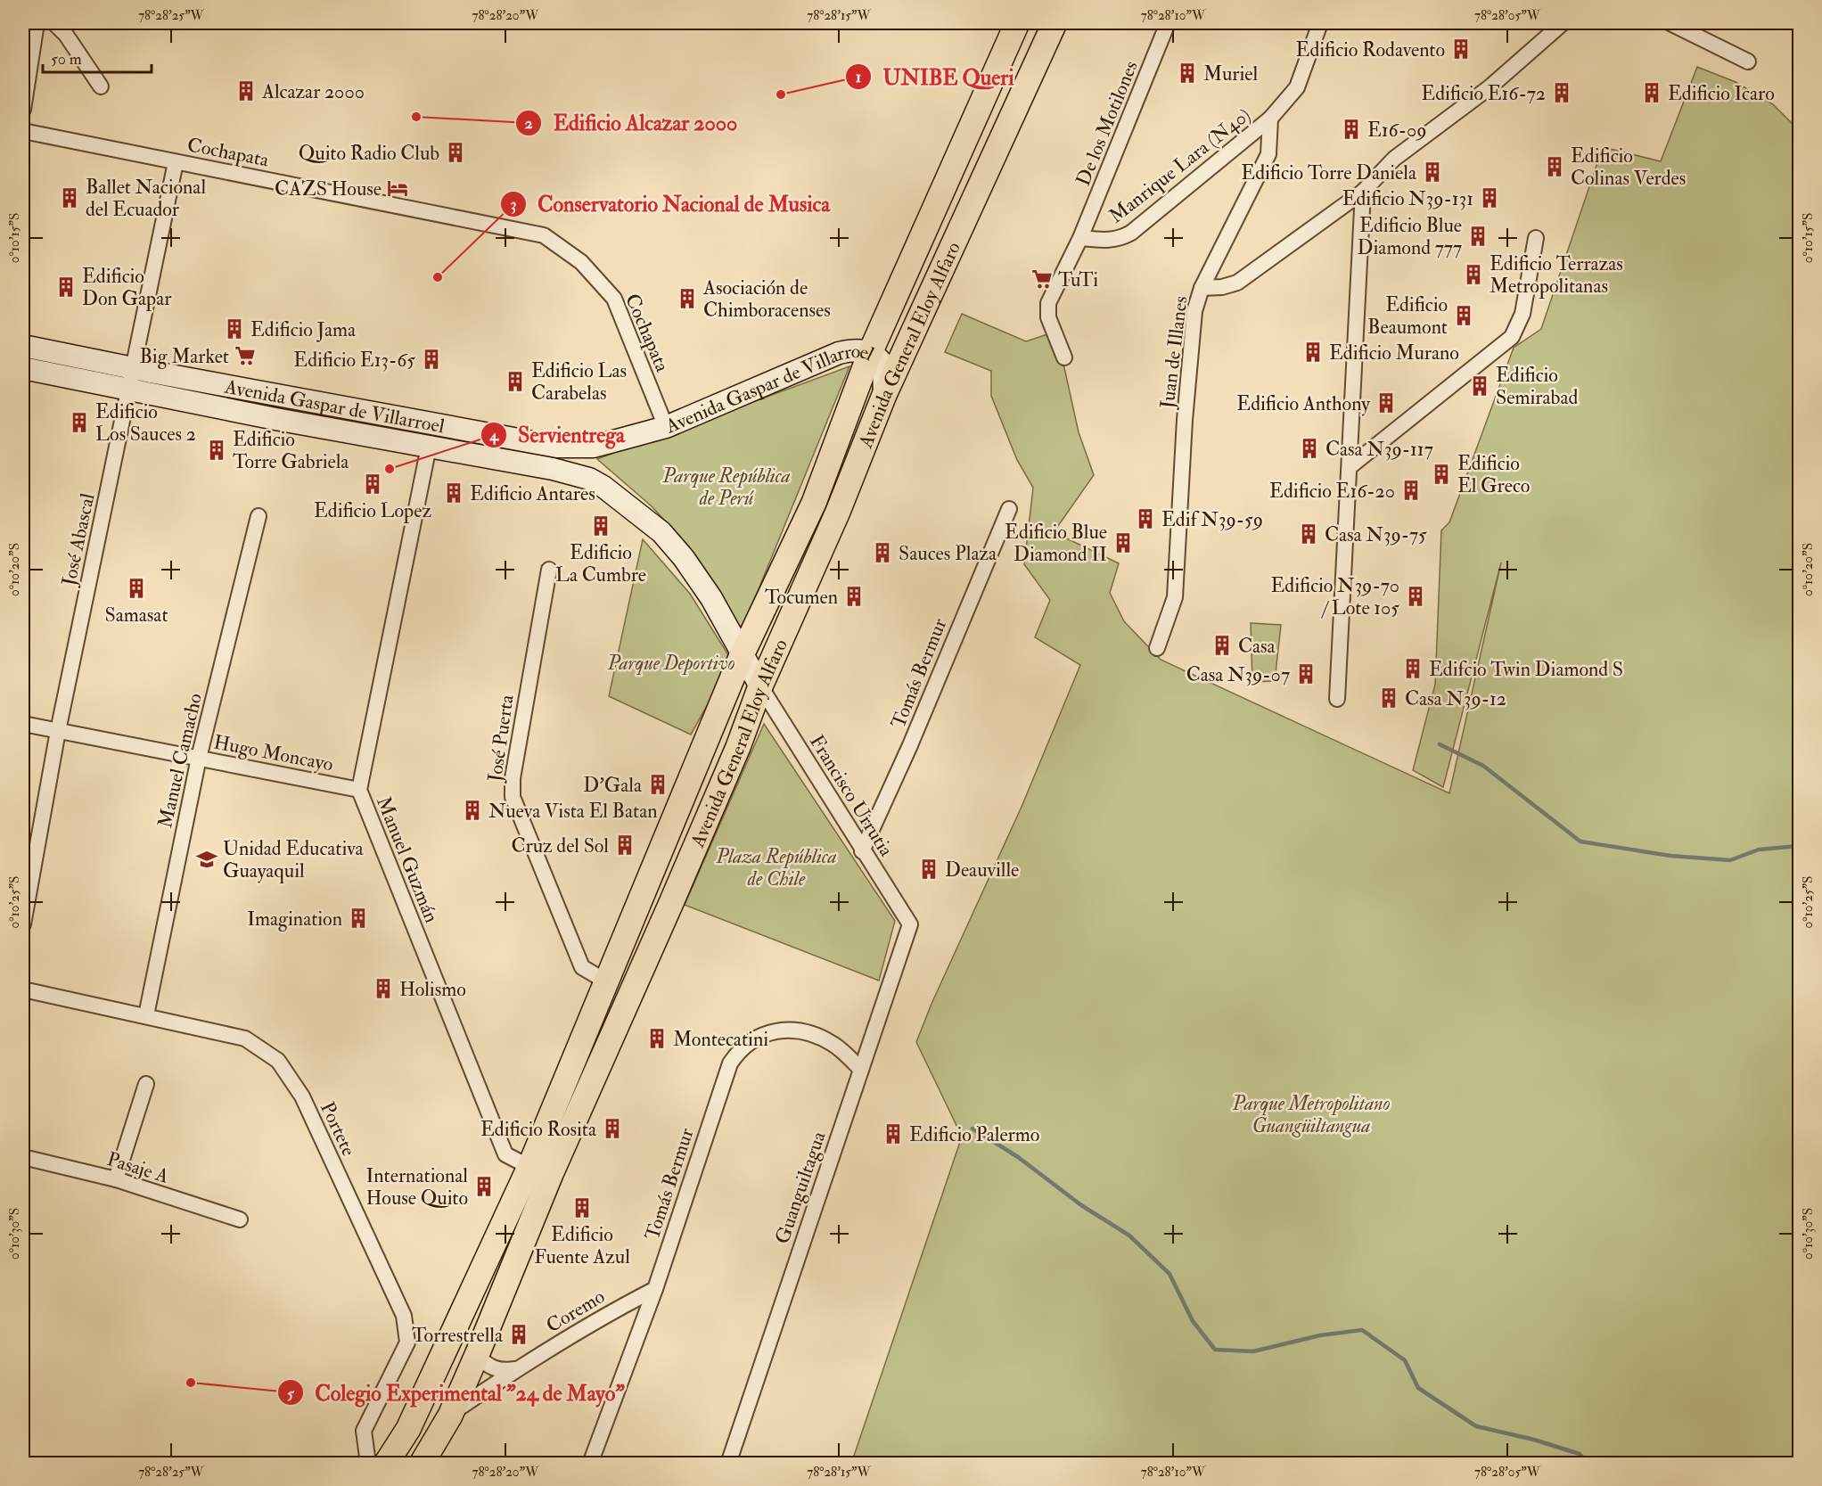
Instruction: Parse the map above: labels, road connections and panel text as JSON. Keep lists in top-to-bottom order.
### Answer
{
  "streets": {
    "main road": ["Avenida General Eloy Alfaro", "Avenida Gaspar de Villarroel"],
    "street": [
      "De los Motilones",
      "Cochapata",
      "Manrique Lara (N40)",
      "Juan de Illanes",
      "José Abascal",
      "Tomás Bermur",
      "José Puerta",
      "Hugo Moncayo",
      "Manuel Camacho",
      "Francisco Urrutia",
      "Manuel Guzmán",
      "Portete",
      "Pasaje A",
      "Guanguiltagua",
      "Coremo"
    ]
  },
  "crossings": [
    ["De los Motilones", "Manrique Lara (N40)"],
    ["Cochapata", "Avenida Gaspar de Villarroel"],
    ["Cochapata", "José Abascal"],
    ["Manrique Lara (N40)", "Juan de Illanes"],
    ["Avenida General Eloy Alfaro", "Avenida Gaspar de Villarroel"],
    ["Avenida General Eloy Alfaro", "José Puerta"],
    ["Avenida General Eloy Alfaro", "Francisco Urrutia"],
    ["Avenida General Eloy Alfaro", "Manuel Guzmán"],
    ["Avenida General Eloy Alfaro", "Coremo"],
    ["Avenida Gaspar de Villarroel", "José Abascal"],
    ["Avenida Gaspar de Villarroel", "Francisco Urrutia"],
    ["Avenida Gaspar de Villarroel", "Manuel Guzmán"],
    ["José Abascal", "Hugo Moncayo"],
    ["Tomás Bermur", "Francisco Urrutia"],
    ["Tomás Bermur", "Guanguiltagua"],
    ["Tomás Bermur", "Coremo"],
    ["Hugo Moncayo", "Manuel Camacho"],
    ["Hugo Moncayo", "Manuel Guzmán"],
    ["Manuel Camacho", "Portete"],
    ["Francisco Urrutia", "Guanguiltagua"]
  ],
  "parks": [
    "Parque República de Perú",
    "Parque Deportivo",
    "Plaza República de Chile",
    "Parque Metropolitano Guangüiltangua"
  ],
  "places": {
    "building": [
      "Edificio Rodavento",
      "Muriel",
      "Alcazar 2000",
      "Edificio E16-72",
      "Edificio Icaro",
      "E16-09",
      "Quito Radio Club",
      "Edificio Colinas Verdes",
      "Edificio Torre Daniela",
      "Ballet Nacional del Ecuador",
      "Edificio N39-131",
      "Edificio Blue Diamond 777",
      "Edificio Terrazas Metropolitanas",
      "Edificio Don Gapar",
      "Asociación de Chimboracenses",
      "Edificio Beaumont",
      "Edificio Jama",
      "Edificio Murano",
      "Edificio E13-65",
      "Edificio Las Carabelas",
      "Edificio Semirabad",
      "Edificio Anthony",
      "Edificio Los Sauces 2",
      "Casa N39-117",
      "Edificio Torre Gabriela",
      "Edificio El Greco",
      "Edificio Lopez",
      "Edificio E16-20",
      "Edificio Antares",
      "Edif N39-59",
      "Edificio La Cumbre",
      "Casa N39-75",
      "Edificio Blue Diamond II",
      "Sauces Plaza",
      "Samasat",
      "Tocumen",
      "Edificio N39-70 / Lote 105",
      "Casa",
      "Edifcio Twin Diamond S",
      "Casa N39-07",
      "Casa N39-12",
      "D'Gala",
      "Nueva Vista El Batan",
      "Cruz del Sol",
      "Deauville",
      "Imagination",
      "Holismo",
      "Montecatini",
      "Edificio Rosita",
      "Edificio Palermo",
      "International House Quito",
      "Edificio Fuente Azul",
      "Torrestrella"
    ],
    "other": [
      "UNIBE Queri",
      "Edificio Alcazar 2000",
      "Conservatorio Nacional de Musica",
      "Servientrega",
      "Colegio Experimental \"24 de Mayo\""
    ],
    "hotel": ["CAZS House"],
    "supermarket": ["TuTi", "Big Market"],
    "school or university": ["Unidad Educativa Guayaquil"]
  },
  "scale_bar": "50 m",
  "coordinates": [
    "78°28'25\"W",
    "78°28'20\"W",
    "78°28'15\"W",
    "78°28'10\"W",
    "78°28'05\"W",
    "0°10'15\"S",
    "0°10'20\"S",
    "0°10'25\"S",
    "0°10'30\"S"
  ]
}
